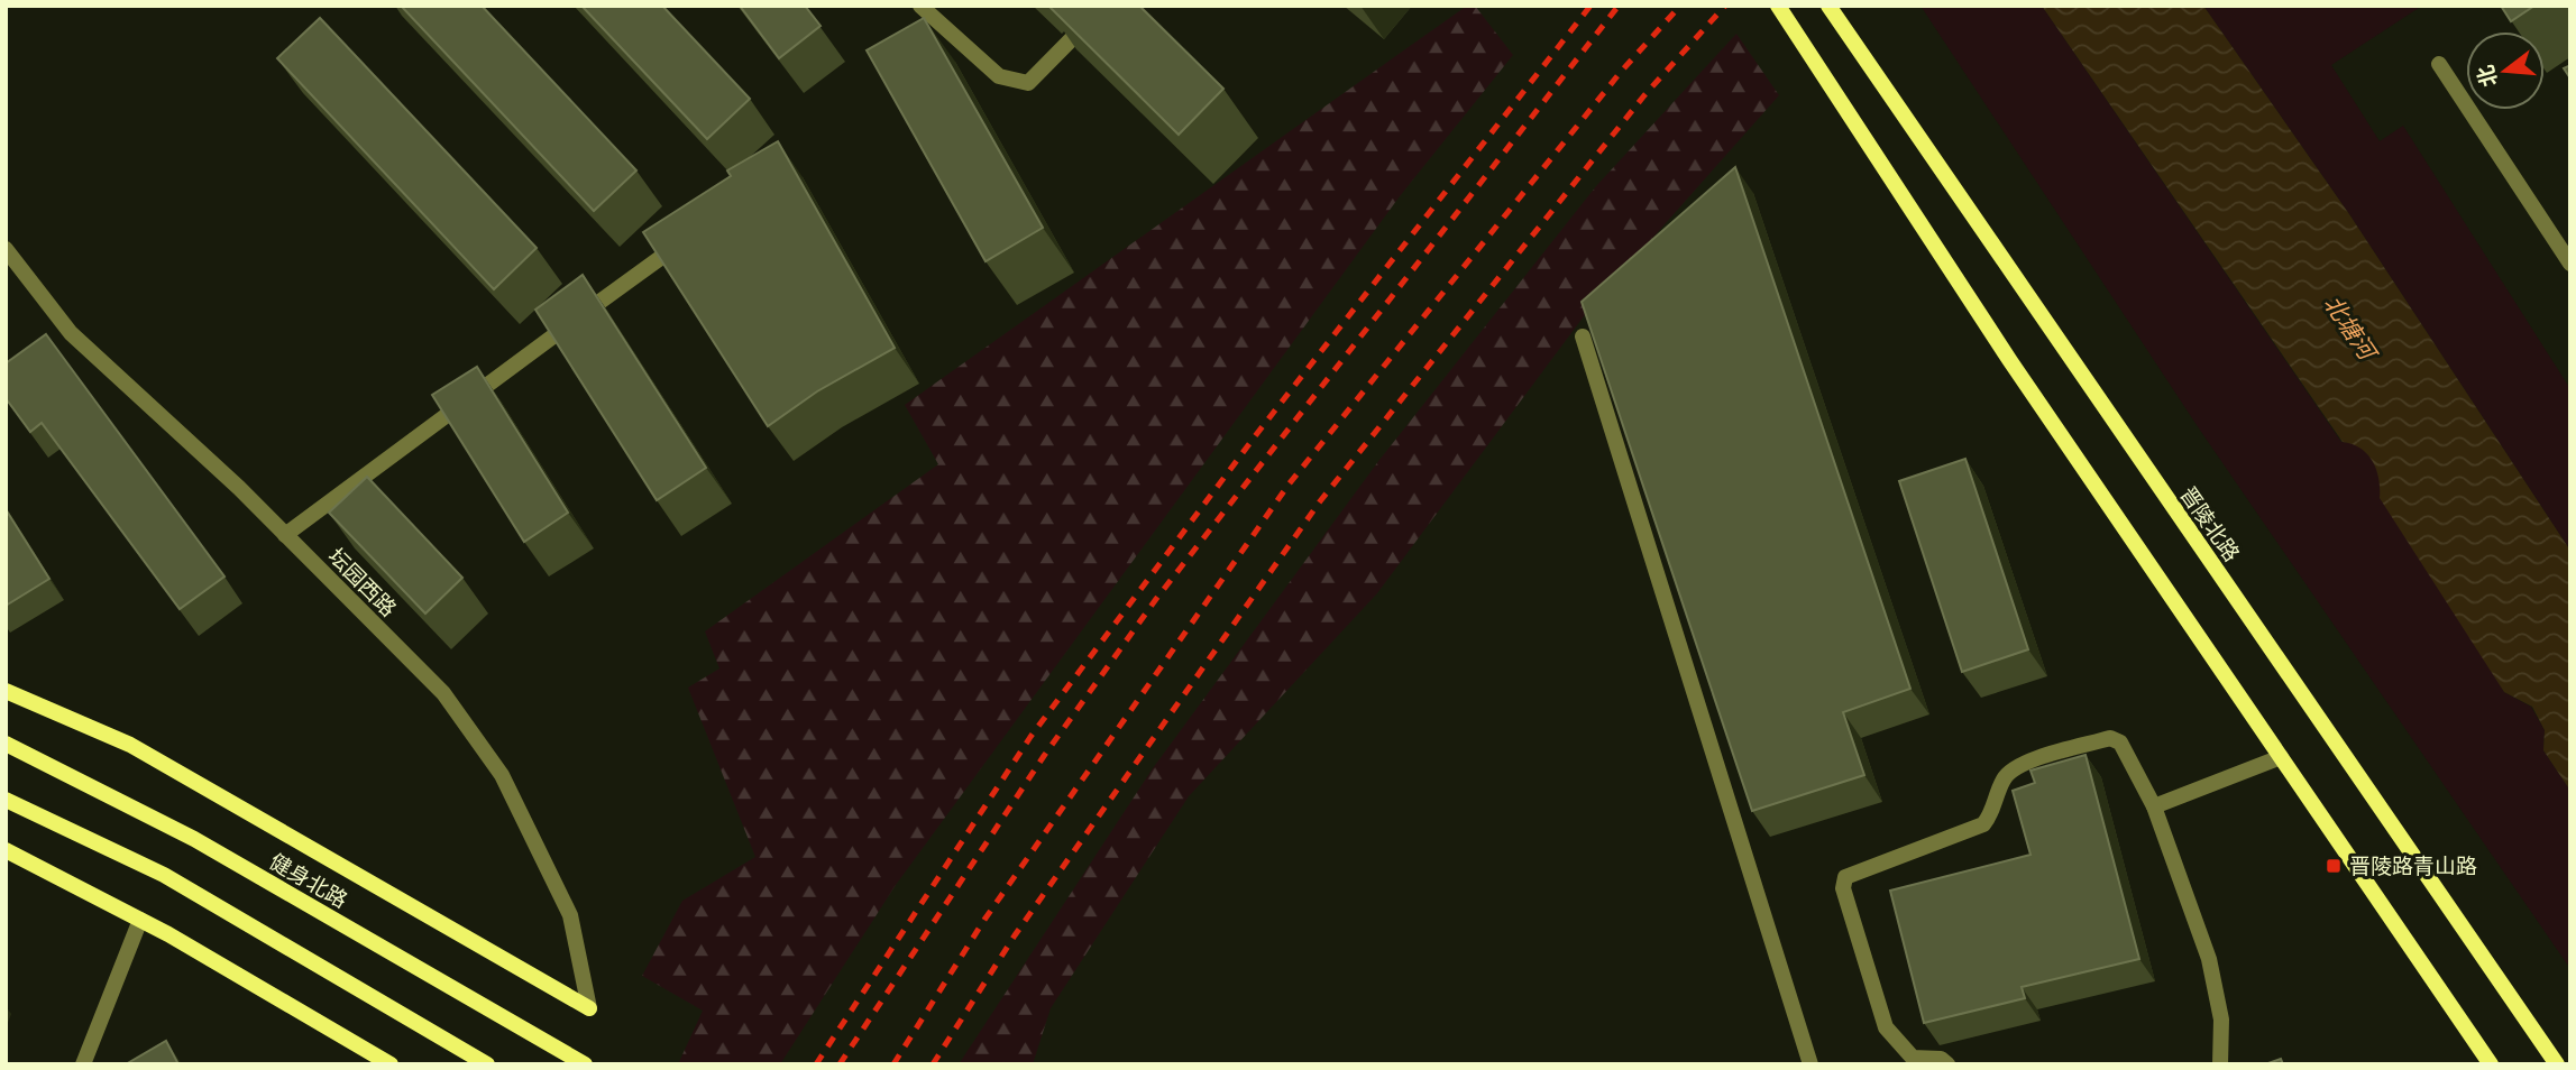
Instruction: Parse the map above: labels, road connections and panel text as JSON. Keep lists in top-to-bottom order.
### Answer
{
  "streets": {
    "main road": ["晋陵北路", "健身北路"],
    "street": ["坛园西路"]
  },
  "water": ["北塘河"],
  "places": {
    "transit": ["晋陵路青山路"]
  },
  "north": "left"
}
